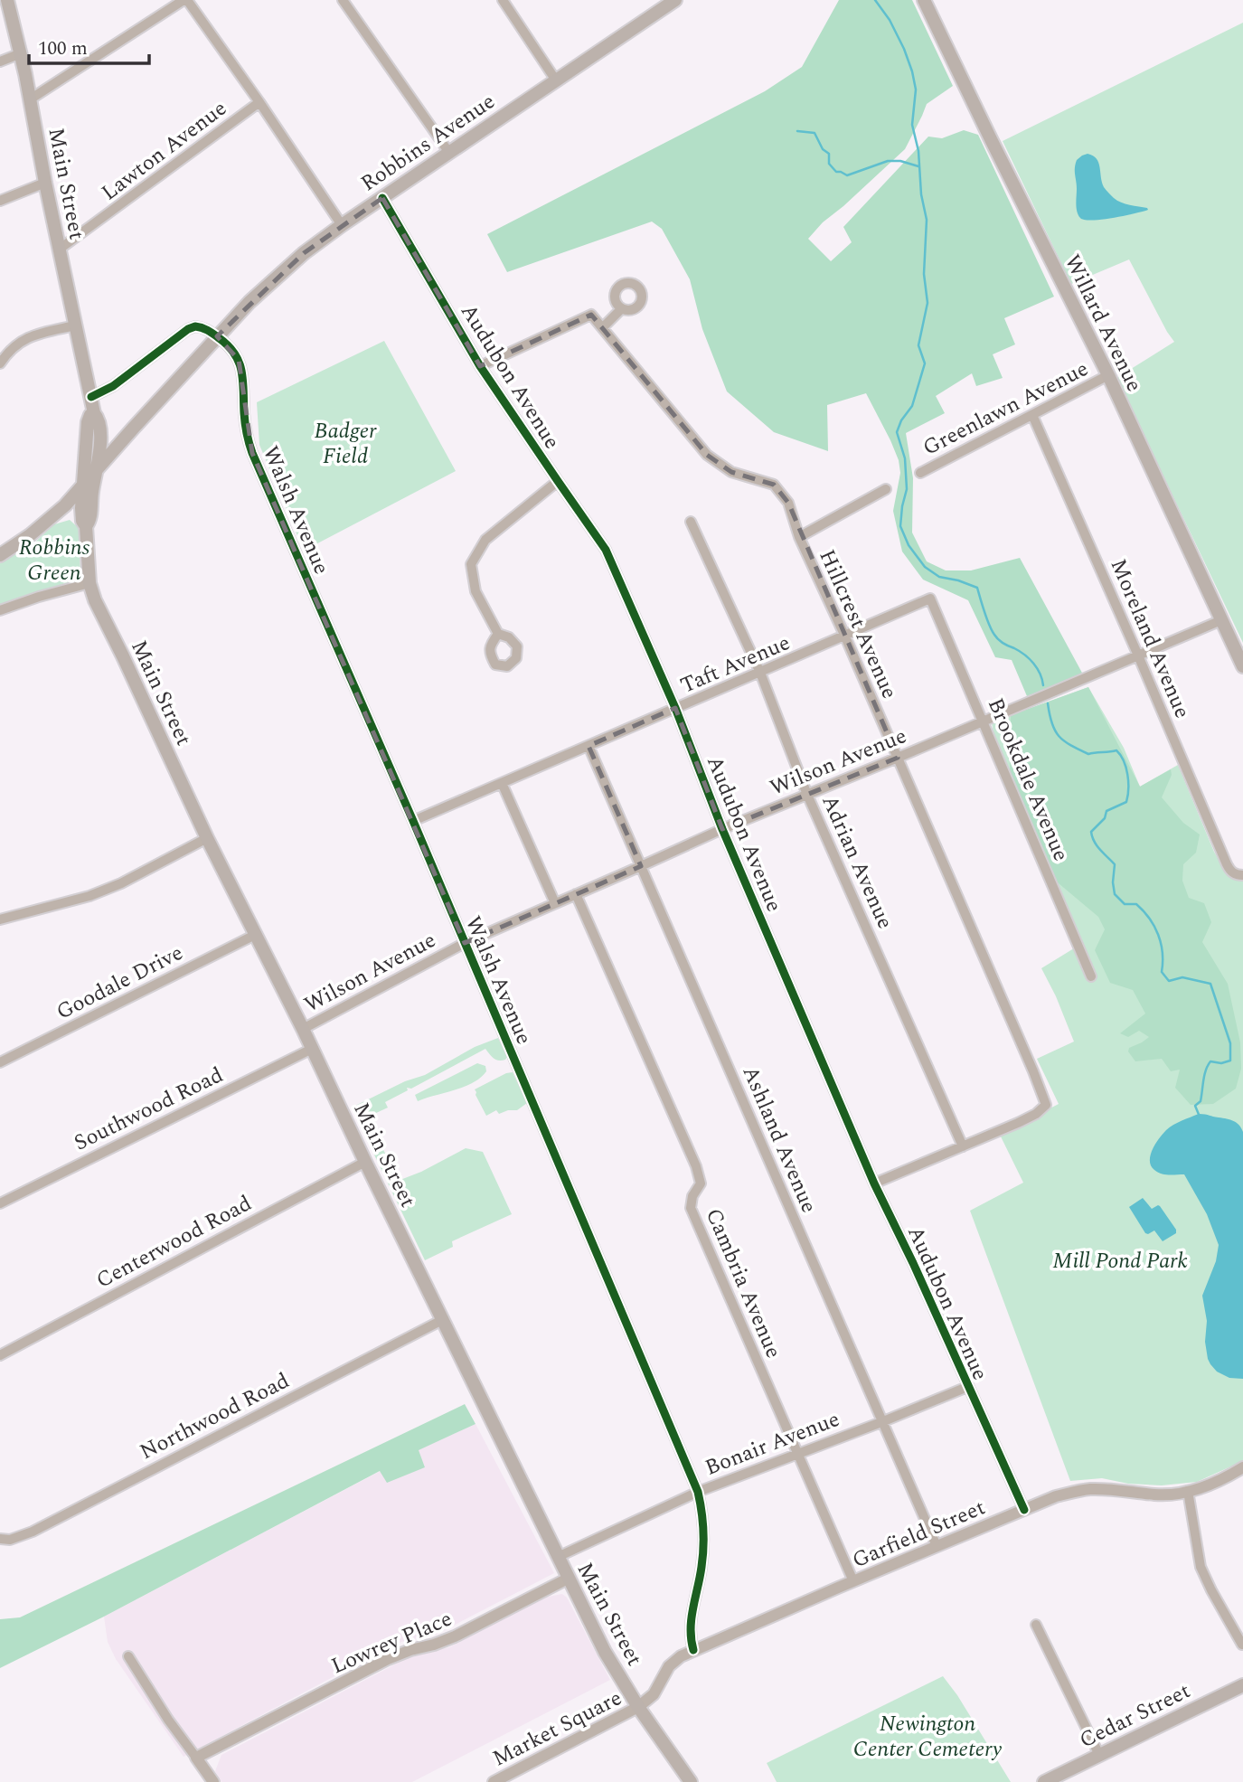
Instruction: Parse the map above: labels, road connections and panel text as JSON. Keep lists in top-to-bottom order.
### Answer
{
  "streets": {
    "main road": [
      "Robbins Avenue",
      "Main Street",
      "Willard Avenue",
      "Cedar Street"
    ],
    "street": [
      "Lawton Avenue",
      "Audubon Avenue",
      "Greenlawn Avenue",
      "Walsh Avenue",
      "Hillcrest Avenue",
      "Moreland Avenue",
      "Taft Avenue",
      "Wilson Avenue",
      "Brookdale Avenue",
      "Adrian Avenue",
      "Goodale Drive",
      "Southwood Road",
      "Ashland Avenue",
      "Centerwood Road",
      "Cambria Avenue",
      "Northwood Road",
      "Bonair Avenue",
      "Garfield Street",
      "Lowrey Place",
      "Market Square"
    ]
  },
  "crossings": [
    ["Robbins Avenue", "Main Street"],
    ["Robbins Avenue", "Audubon Avenue"],
    ["Robbins Avenue", "Walsh Avenue"],
    ["Lawton Avenue", "Main Street"],
    ["Main Street", "Wilson Avenue"],
    ["Main Street", "Goodale Drive"],
    ["Main Street", "Southwood Road"],
    ["Main Street", "Centerwood Road"],
    ["Main Street", "Northwood Road"],
    ["Main Street", "Bonair Avenue"],
    ["Main Street", "Garfield Street"],
    ["Main Street", "Lowrey Place"],
    ["Main Street", "Market Square"],
    ["Willard Avenue", "Greenlawn Avenue"],
    ["Willard Avenue", "Wilson Avenue"],
    ["Audubon Avenue", "Taft Avenue"],
    ["Audubon Avenue", "Wilson Avenue"],
    ["Audubon Avenue", "Bonair Avenue"],
    ["Audubon Avenue", "Garfield Street"],
    ["Greenlawn Avenue", "Moreland Avenue"],
    ["Walsh Avenue", "Taft Avenue"],
    ["Walsh Avenue", "Wilson Avenue"],
    ["Walsh Avenue", "Bonair Avenue"],
    ["Walsh Avenue", "Garfield Street"],
    ["Hillcrest Avenue", "Taft Avenue"],
    ["Hillcrest Avenue", "Wilson Avenue"],
    ["Hillcrest Avenue", "Adrian Avenue"],
    ["Moreland Avenue", "Wilson Avenue"],
    ["Taft Avenue", "Brookdale Avenue"],
    ["Taft Avenue", "Adrian Avenue"],
    ["Taft Avenue", "Ashland Avenue"],
    ["Wilson Avenue", "Brookdale Avenue"],
    ["Wilson Avenue", "Adrian Avenue"],
    ["Wilson Avenue", "Ashland Avenue"],
    ["Wilson Avenue", "Cambria Avenue"],
    ["Ashland Avenue", "Bonair Avenue"],
    ["Ashland Avenue", "Garfield Street"],
    ["Cambria Avenue", "Bonair Avenue"],
    ["Cambria Avenue", "Garfield Street"],
    ["Garfield Street", "Market Square"]
  ],
  "parks": [
    "Badger Field",
    "Robbins Green",
    "Mill Pond Park",
    "Newington Center Cemetery"
  ],
  "scale_bar": "100 m"
}
